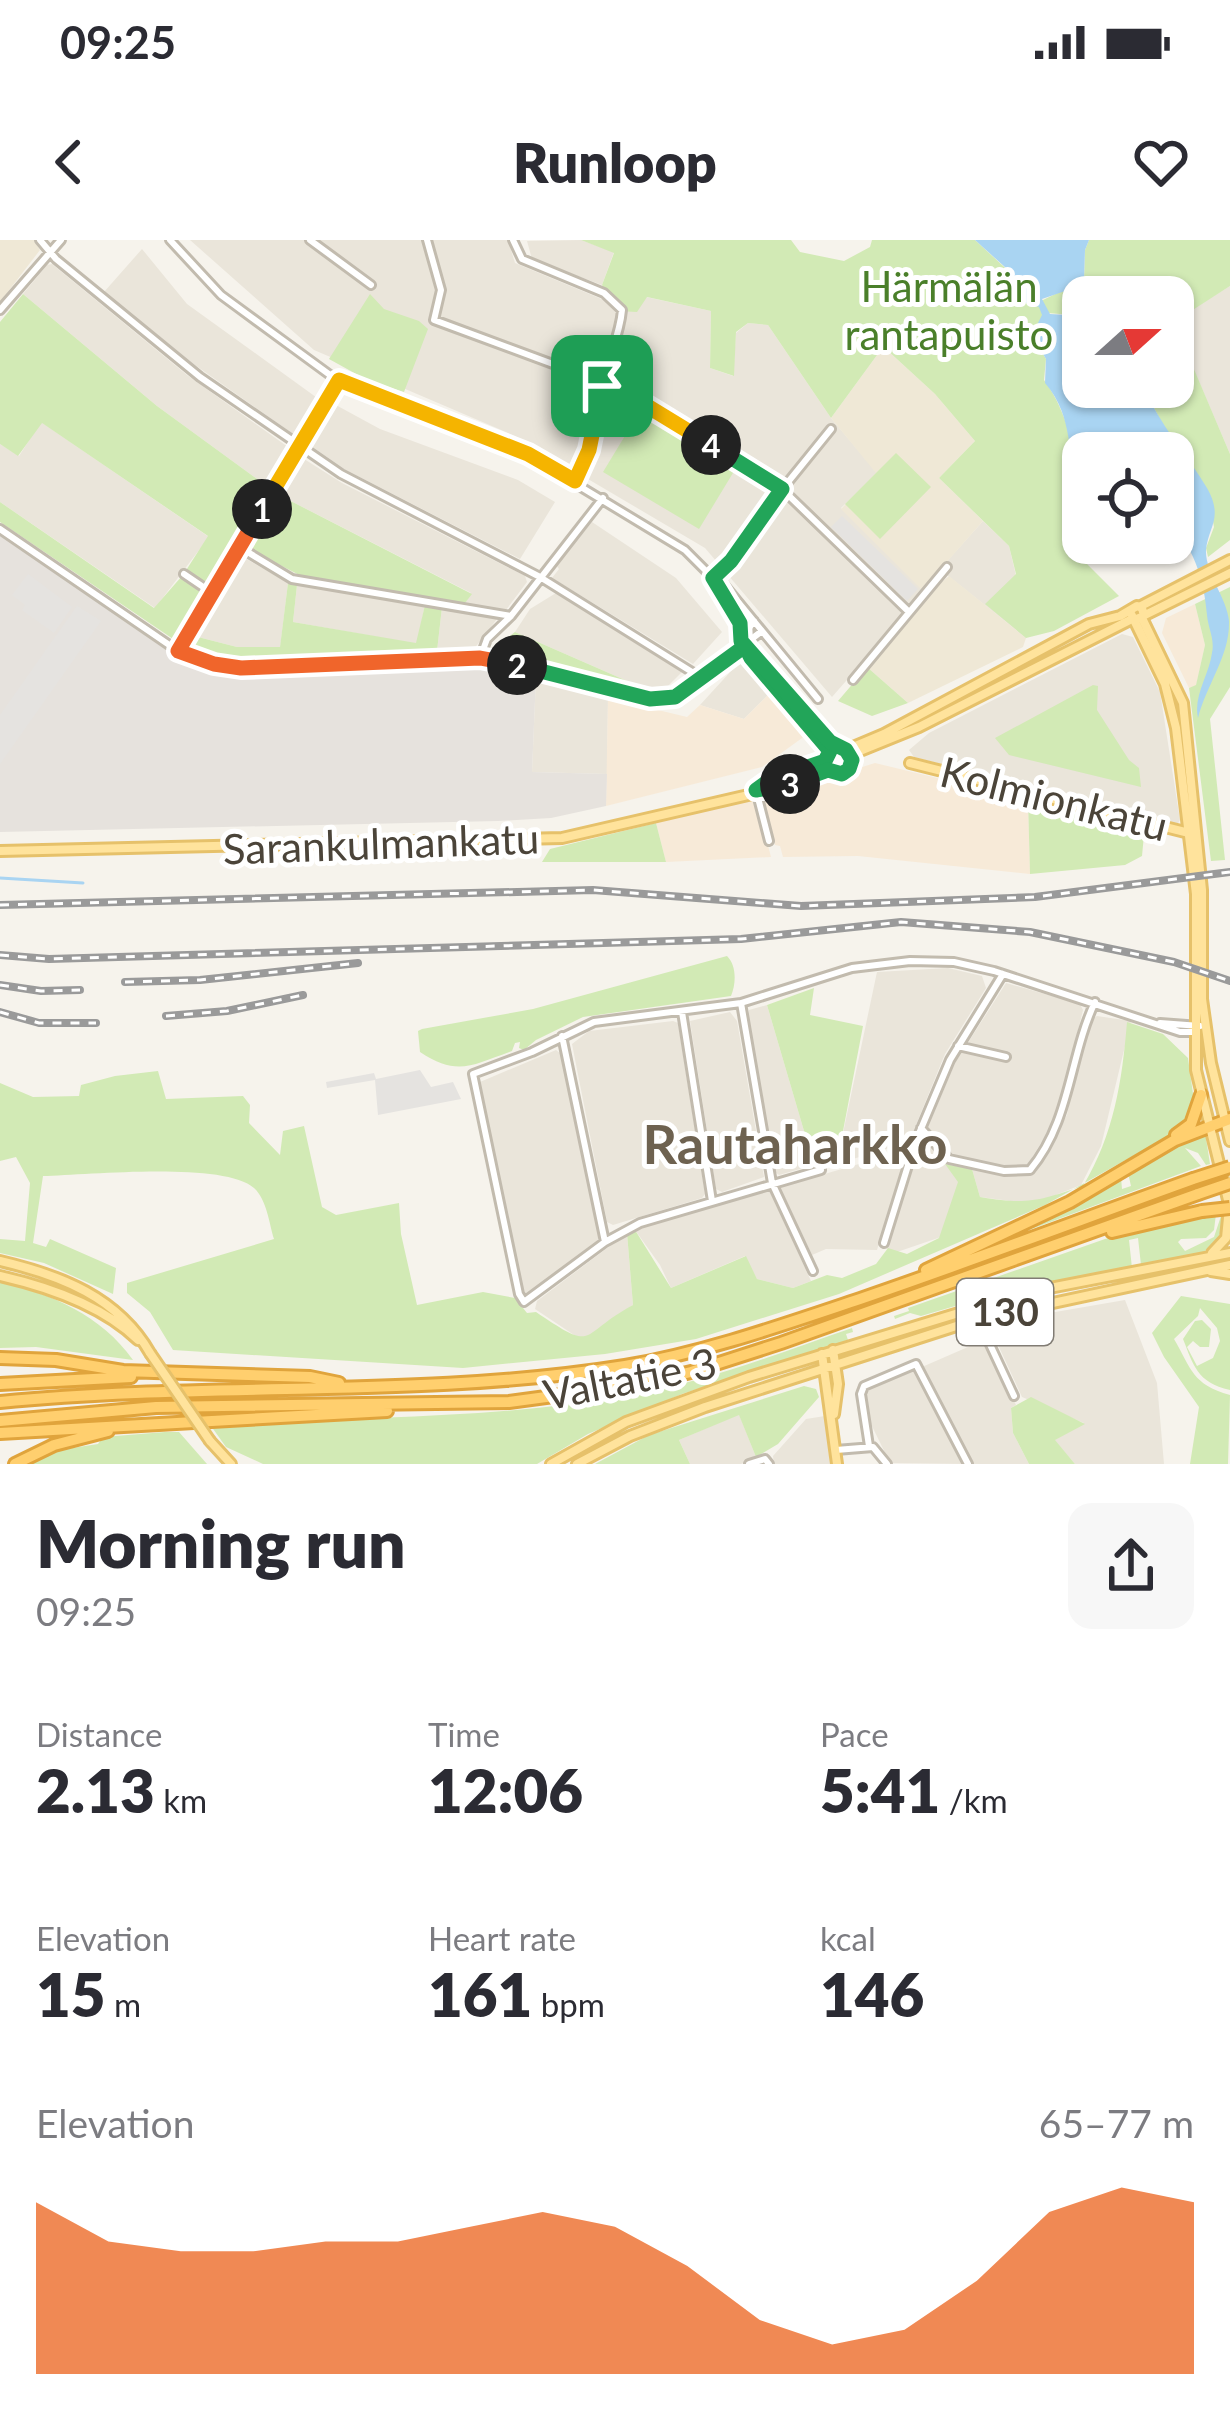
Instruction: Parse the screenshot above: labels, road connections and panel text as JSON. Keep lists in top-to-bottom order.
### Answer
{
  "streets": {
    "highway": ["Valtatie 3"],
    "main road": ["Kolmionkatu", "Sarankulmankatu", "130"]
  },
  "districts": ["Rautaharkko"],
  "parks": ["Härmälän rantapuisto"],
  "north": "right",
  "page": {
    "status": "09:25",
    "header": "Runloop",
    "pins": [
      "4",
      "1",
      "2",
      "3"
    ],
    "heading": ["Morning run", "09:25"],
    "stats": [
      ["Distance", "2.13 km"],
      ["Time", "12:06"],
      ["Pace", "5:41 /km"],
      ["Elevation", "15 m"],
      ["Heart rate", "161 bpm"],
      ["kcal", "146"]
    ],
    "chart": ["Elevation", "65–77 m"]
  }
}
